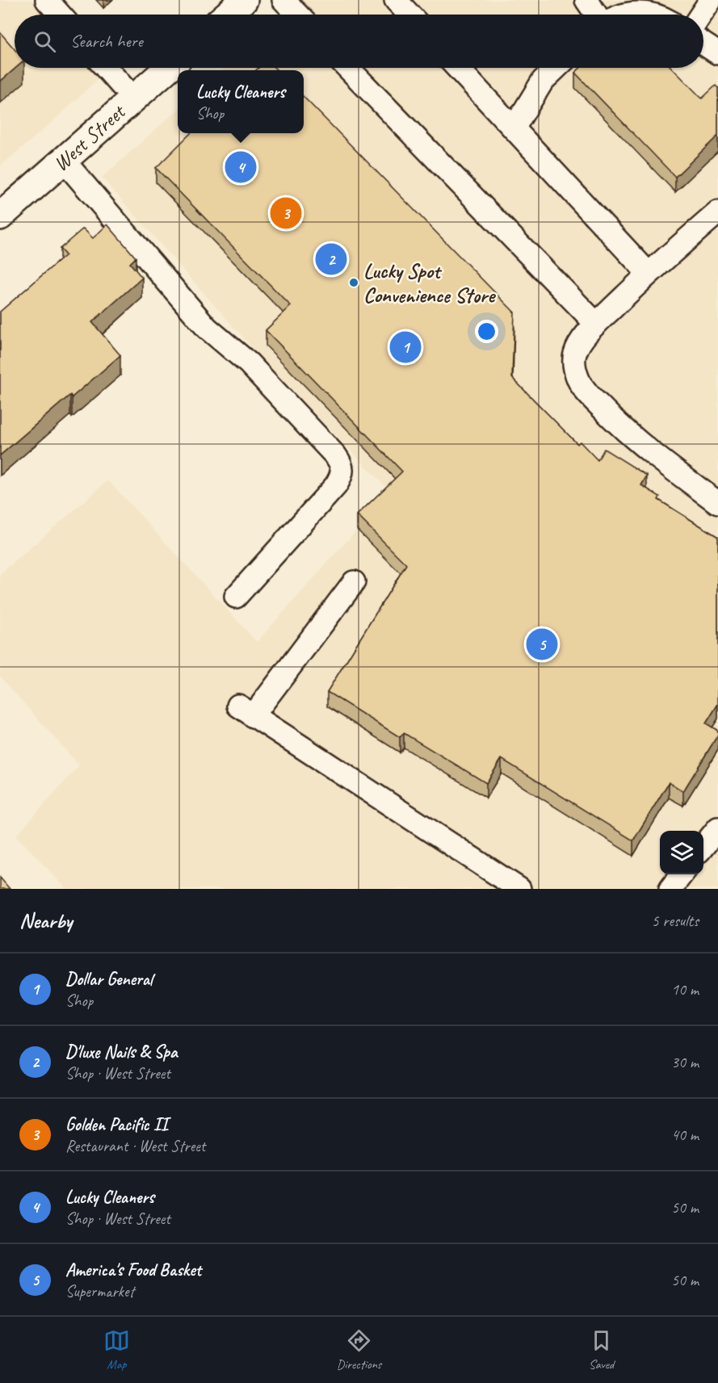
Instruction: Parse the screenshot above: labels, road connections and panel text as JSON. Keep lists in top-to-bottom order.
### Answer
{
  "streets": {
    "main road": ["West Street"]
  },
  "places": ["Lucky Spot Convenience Store"],
  "page": {
    "search": "Search here",
    "popup": ["Lucky Cleaners", "Shop"],
    "pins": [
      "4",
      "3",
      "2",
      "1",
      "5"
    ],
    "heading": ["Nearby", "5 results"],
    "list": [
      {
        "mark": "1",
        "name": "Dollar General",
        "note": "Shop",
        "value": "10 m"
      },
      {
        "mark": "2",
        "name": "D'luxe Nails & Spa",
        "note": "Shop · West Street",
        "value": "30 m"
      },
      {
        "mark": "3",
        "name": "Golden Pacific II",
        "note": "Restaurant · West Street",
        "value": "40 m"
      },
      {
        "mark": "4",
        "name": "Lucky Cleaners",
        "note": "Shop · West Street",
        "value": "50 m"
      },
      {
        "mark": "5",
        "name": "America's Food Basket",
        "note": "Supermarket",
        "value": "50 m"
      }
    ],
    "nav": ["Map", "Directions", "Saved"]
  }
}
